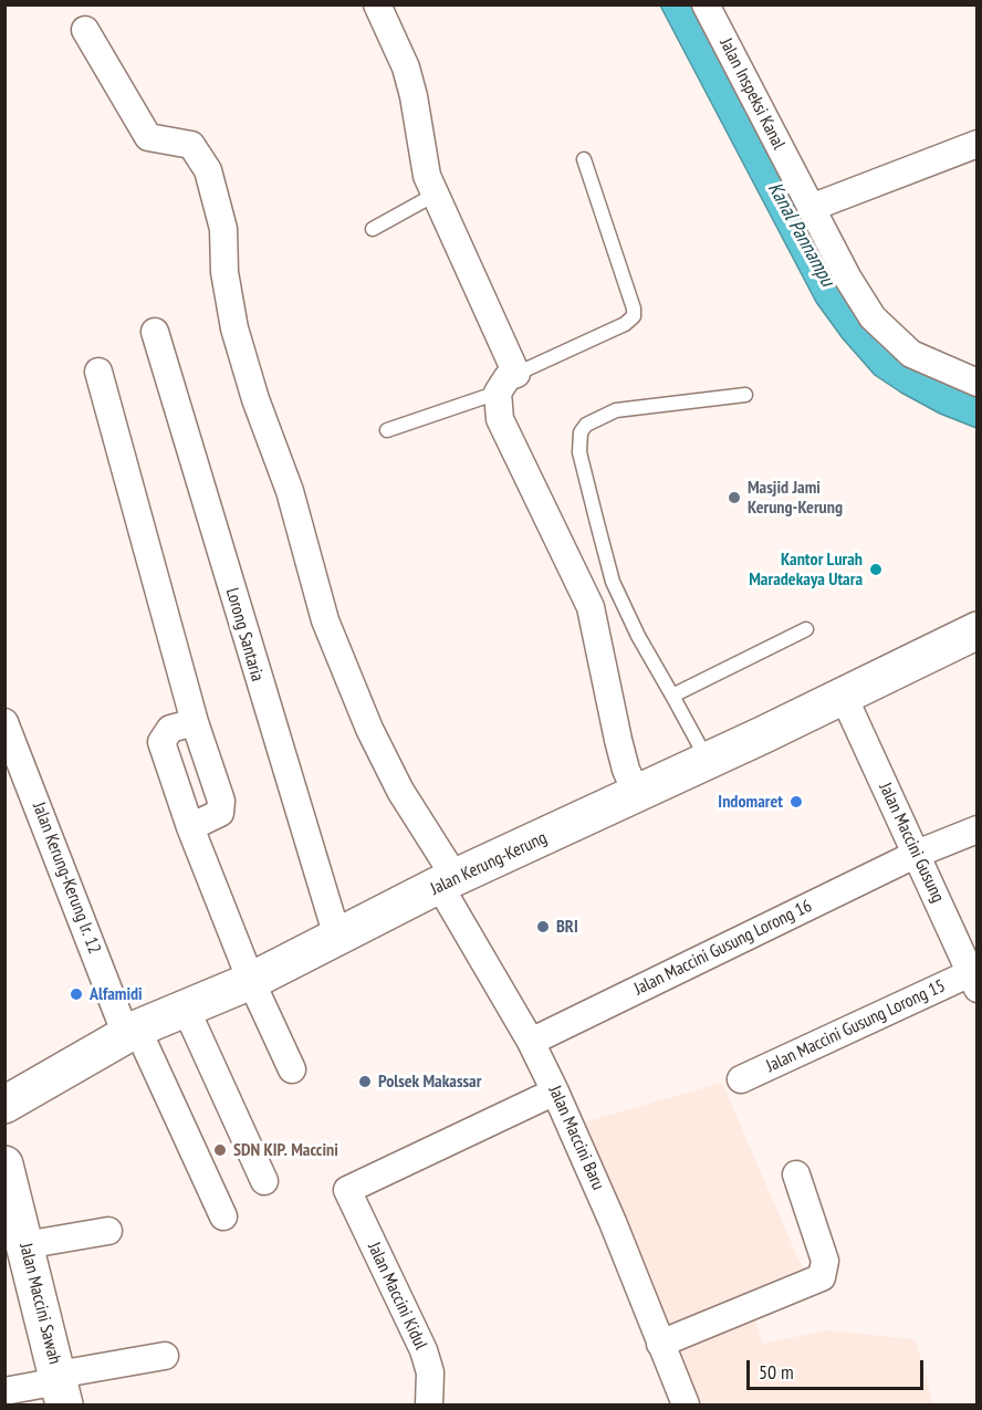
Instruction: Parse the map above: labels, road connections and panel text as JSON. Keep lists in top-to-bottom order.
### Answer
{
  "streets": {
    "street": [
      "Jalan Inspeksi Kanal",
      "Lorong Santaria",
      "Jalan Maccini Gusung",
      "Jalan Kerung-Kerung",
      "Jalan Kerung-Kerung lr. 12",
      "Jalan Maccini Gusung Lorong 16",
      "Jalan Maccini Gusung Lorong 15",
      "Jalan Maccini Baru",
      "Jalan Maccini Kidul",
      "Jalan Maccini Sawah"
    ]
  },
  "crossings": [
    ["Lorong Santaria", "Jalan Kerung-Kerung"],
    ["Jalan Maccini Gusung", "Jalan Kerung-Kerung"],
    ["Jalan Maccini Gusung", "Jalan Maccini Gusung Lorong 16"],
    ["Jalan Maccini Gusung", "Jalan Maccini Gusung Lorong 15"],
    ["Jalan Kerung-Kerung", "Jalan Kerung-Kerung lr. 12"],
    ["Jalan Kerung-Kerung", "Jalan Maccini Baru"],
    ["Jalan Maccini Gusung Lorong 16", "Jalan Maccini Baru"],
    ["Jalan Maccini Baru", "Jalan Maccini Kidul"]
  ],
  "water": ["Kanal Pannampu"],
  "places": [
    "Masjid Jami Kerung-Kerung",
    "Kantor Lurah Maradekaya Utara",
    "Indomaret",
    "BRI",
    "Alfamidi",
    "Polsek Makassar",
    "SDN KIP. Maccini"
  ],
  "scale_bar": "50 m"
}
